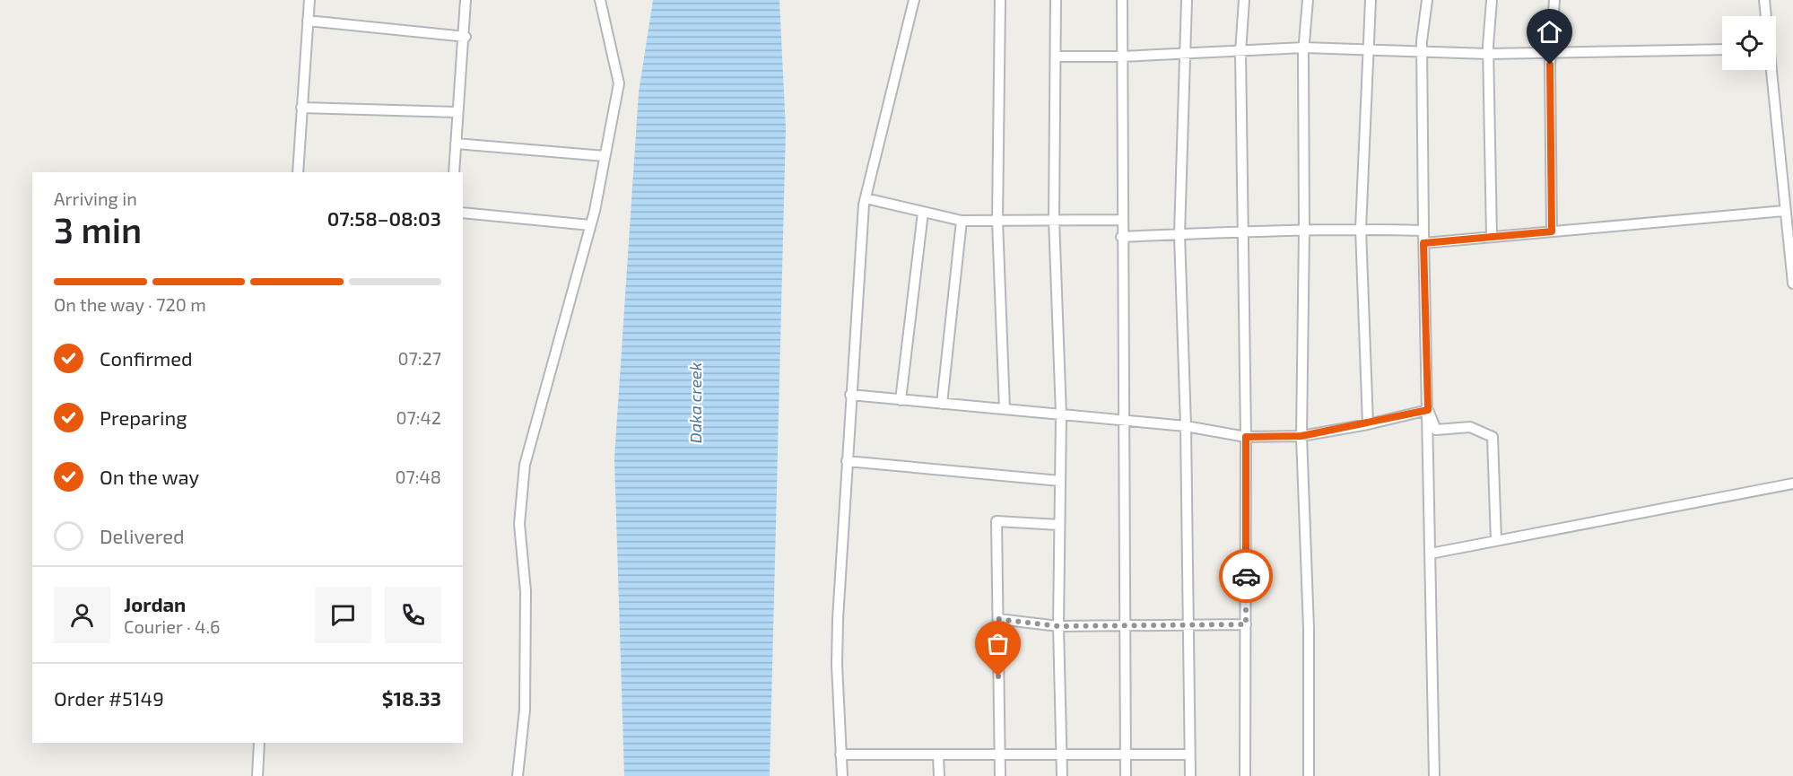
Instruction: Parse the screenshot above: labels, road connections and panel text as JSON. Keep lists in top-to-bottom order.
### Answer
{
  "water": ["Daka creek"],
  "page": {
    "heading": ["3 min", "Arriving in", "07:58–08:03"],
    "panel": [
      "Jordan",
      "Courier · 4.6",
      "Order #5149",
      "$18.33"
    ],
    "bar": "On the way · 720 m",
    "list": [
      ["Confirmed", "07:27"],
      ["Preparing", "07:42"],
      ["On the way", "07:48"],
      "Delivered"
    ]
  }
}
